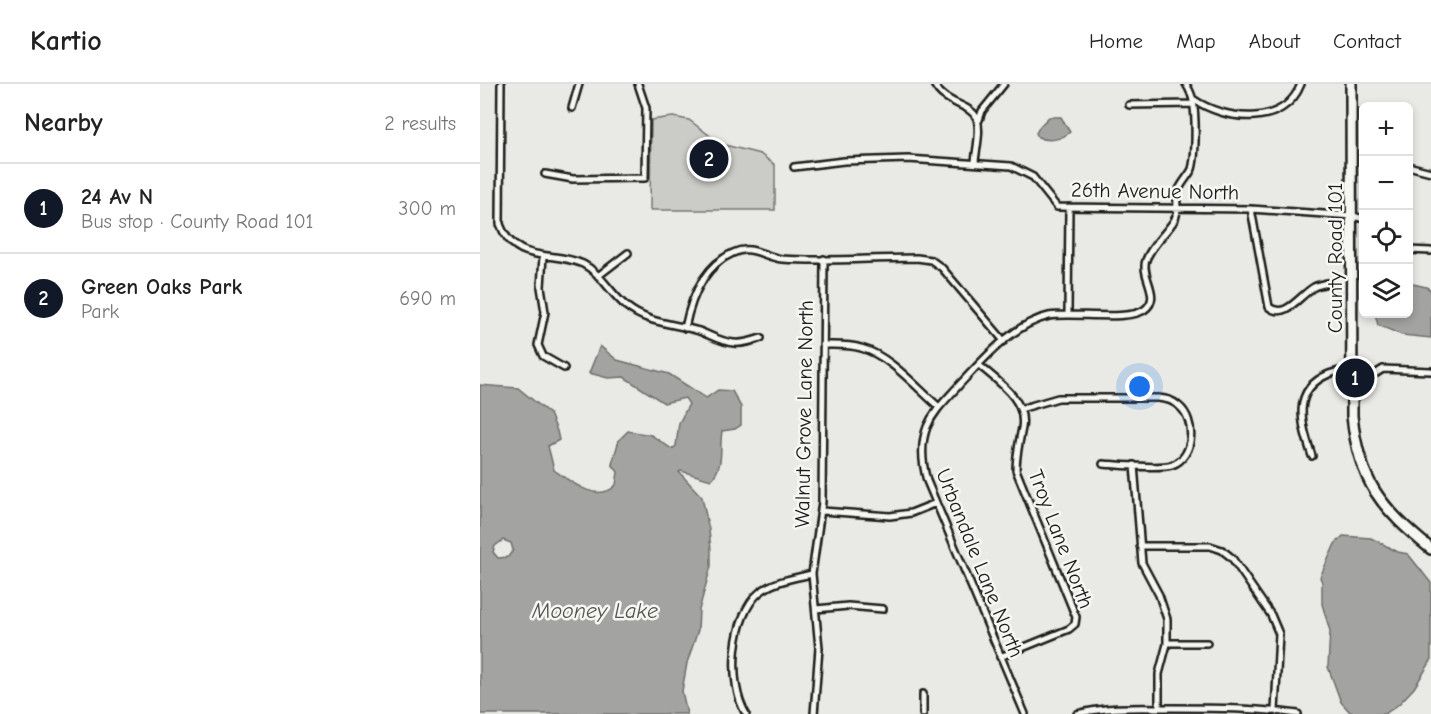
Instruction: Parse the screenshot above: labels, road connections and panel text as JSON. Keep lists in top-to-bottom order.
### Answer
{
  "streets": {
    "main road": ["County Road 101"],
    "street": [
      "26th Avenue North",
      "Walnut Grove Lane North",
      "Troy Lane North",
      "Urbandale Lane North"
    ]
  },
  "crossings": [
    ["26th Avenue North", "County Road 101"],
    ["26th Avenue North", "Urbandale Lane North"],
    ["Troy Lane North", "Urbandale Lane North"]
  ],
  "water": ["Mooney Lake"],
  "page": {
    "header": "Kartio",
    "nav": [
      "Home",
      "Map",
      "About",
      "Contact"
    ],
    "heading": ["Nearby", "2 results"],
    "map_buttons": ["+", "−"],
    "pins": ["2", "1"],
    "list": [
      {
        "mark": "1",
        "name": "24 Av N",
        "note": "Bus stop · County Road 101",
        "value": "300 m"
      },
      {
        "mark": "2",
        "name": "Green Oaks Park",
        "note": "Park",
        "value": "690 m"
      }
    ]
  }
}
